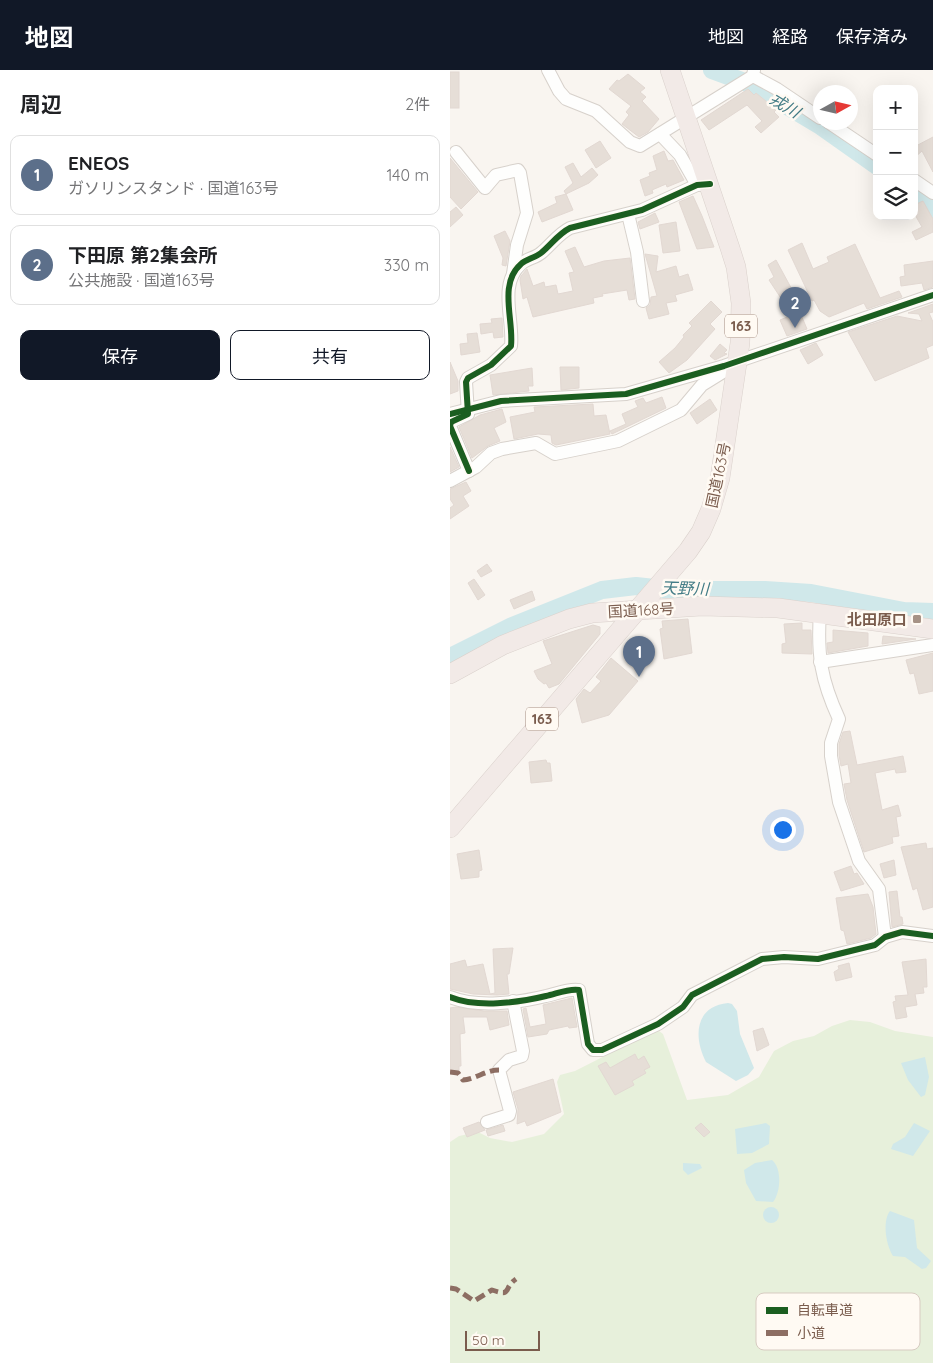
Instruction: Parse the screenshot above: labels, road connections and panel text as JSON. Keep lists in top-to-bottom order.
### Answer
{
  "streets": {
    "highway": ["163", "国道163号", "国道168号"]
  },
  "crossings": [
    ["国道163号", "国道168号"]
  ],
  "water": ["戎川", "天野川"],
  "places": {
    "transit": ["北田原口"]
  },
  "legend": ["自転車道", "小道"],
  "scale_bar": "50 m",
  "north": "right",
  "page": {
    "header": "地図",
    "nav": ["地図", "経路", "保存済み"],
    "heading": ["周辺", "2件"],
    "map_buttons": ["+", "−"],
    "list": [
      {
        "mark": "1",
        "name": "ENEOS",
        "note": "ガソリンスタンド · 国道163号",
        "value": "140 m"
      },
      {
        "mark": "2",
        "name": "下田原 第2集会所",
        "note": "公共施設 · 国道163号",
        "value": "330 m"
      }
    ],
    "pins": ["2", "1"],
    "buttons": ["保存", "共有"],
    "scale": "50 m"
  }
}
